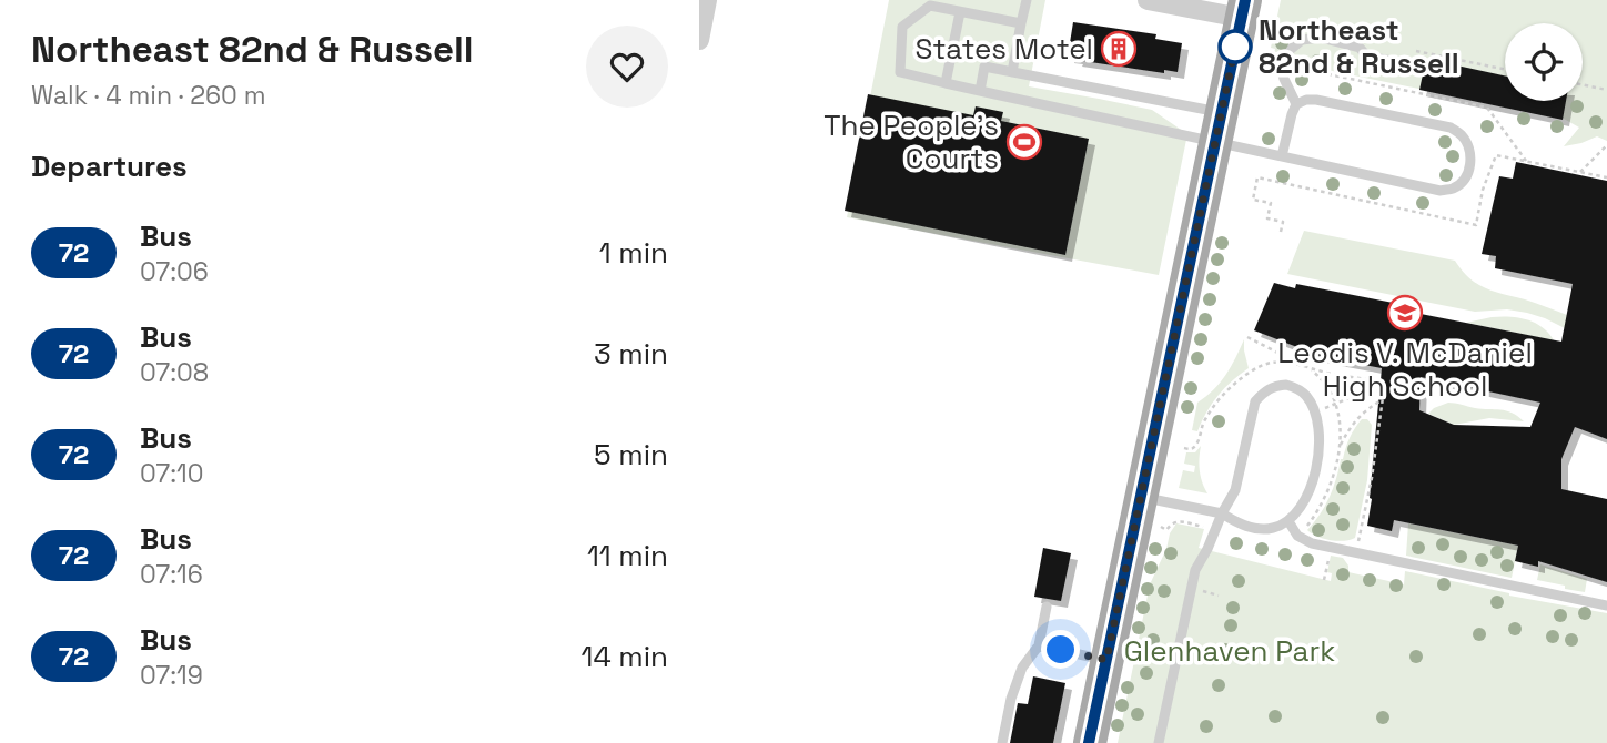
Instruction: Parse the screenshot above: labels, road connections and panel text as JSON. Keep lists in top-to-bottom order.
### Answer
{
  "parks": ["Glenhaven Park"],
  "places": {
    "other": ["Northeast 82nd & Russell"],
    "building": ["States Motel"],
    "sports": ["The People's Courts"],
    "school or university": ["Leodis V. McDaniel High School"]
  },
  "lines": ["bus line 72"],
  "page": {
    "heading": [
      ["Northeast 82nd & Russell", "Walk · 4 min · 260 m"],
      "Departures"
    ],
    "list": [
      {
        "mark": "72",
        "name": "Bus",
        "note": "07:06",
        "value": "1 min"
      },
      {
        "mark": "72",
        "name": "Bus",
        "note": "07:08",
        "value": "3 min"
      },
      {
        "mark": "72",
        "name": "Bus",
        "note": "07:10",
        "value": "5 min"
      },
      {
        "mark": "72",
        "name": "Bus",
        "note": "07:16",
        "value": "11 min"
      },
      {
        "mark": "72",
        "name": "Bus",
        "note": "07:19",
        "value": "14 min"
      }
    ]
  }
}
